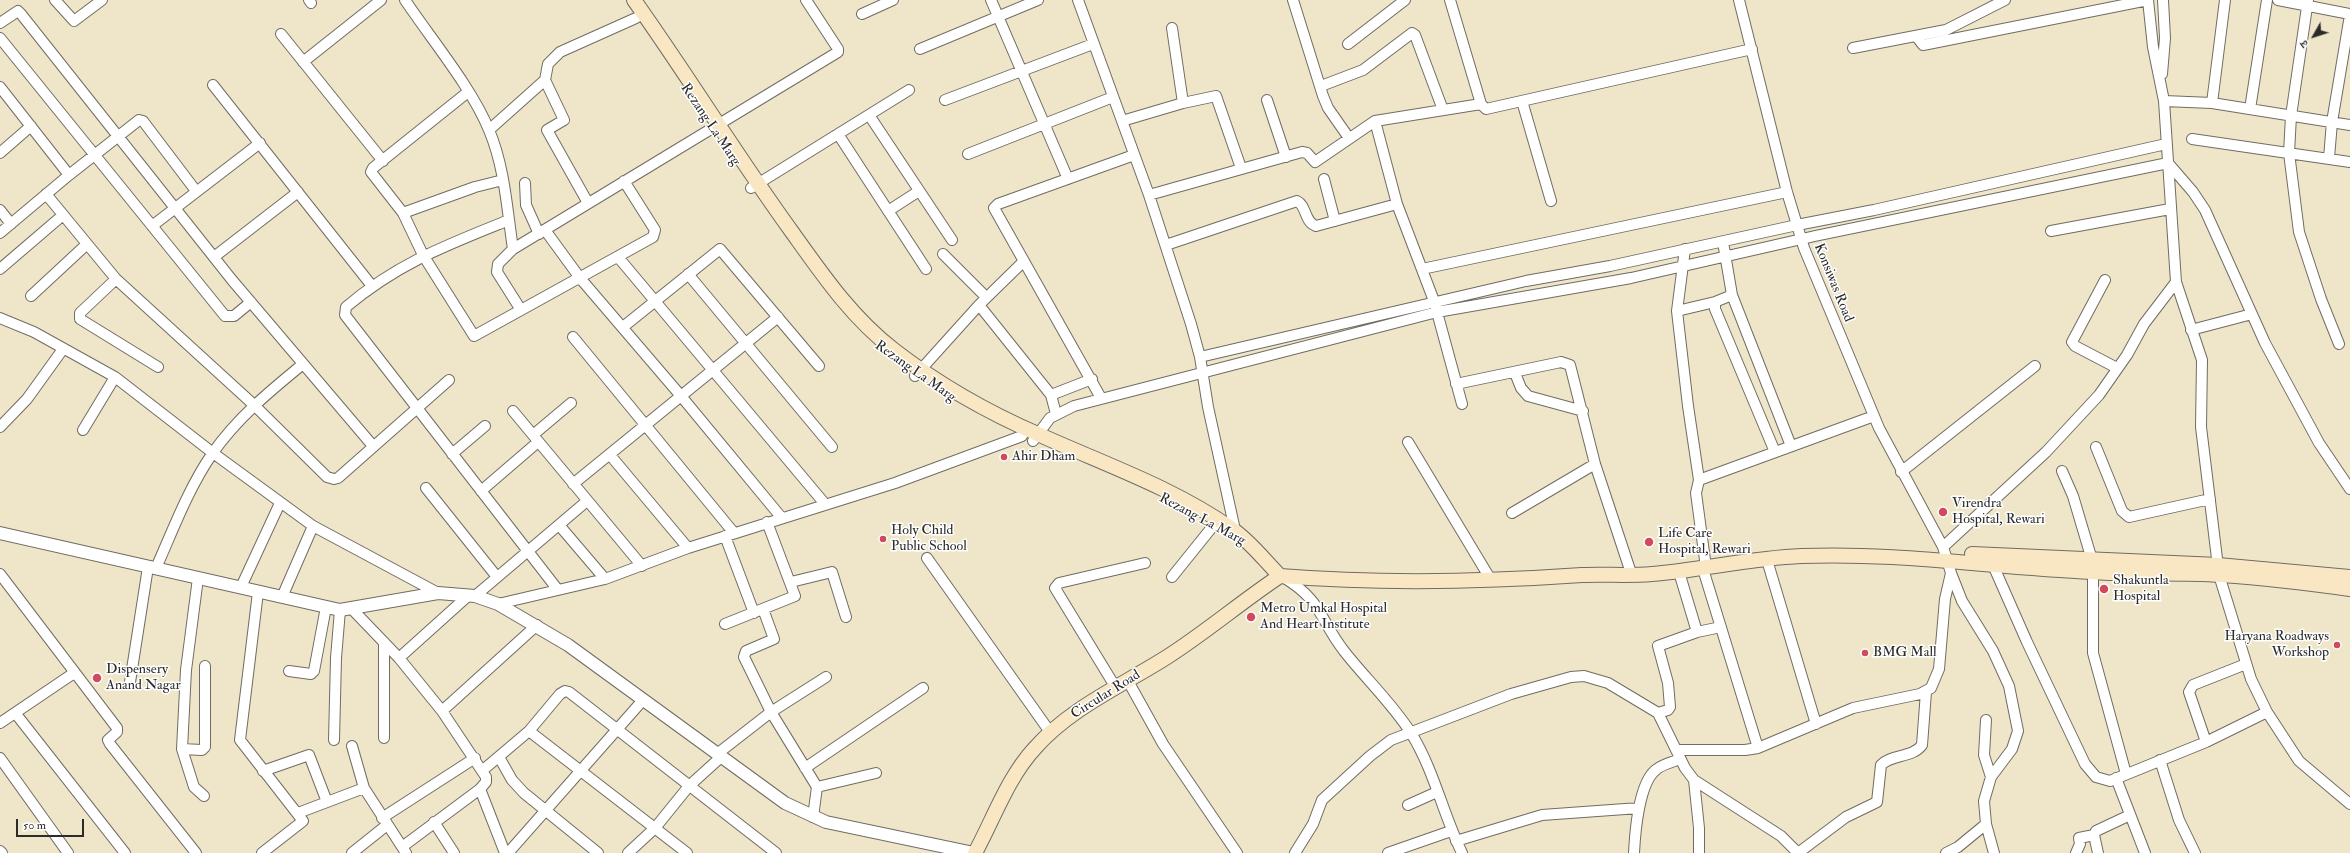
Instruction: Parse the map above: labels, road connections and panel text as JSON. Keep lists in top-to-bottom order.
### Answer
{
  "streets": {
    "main road": ["Rezang La Marg", "Circular Road"],
    "street": ["Konsiwas Road"]
  },
  "crossings": [
    ["Rezang La Marg", "Circular Road"]
  ],
  "places": [
    "Ahir Dham",
    "Virendra Hospital, Rewari",
    "Holy Child Public School",
    "Life Care Hospital, Rewari",
    "Shakuntla Hospital",
    "Metro Umkal Hospital And Heart Institute",
    "Haryana Roadways Workshop",
    "BMG Mall",
    "Dispensery Anand Nagar"
  ],
  "scale_bar": "50 m",
  "north": "bottom left"
}
